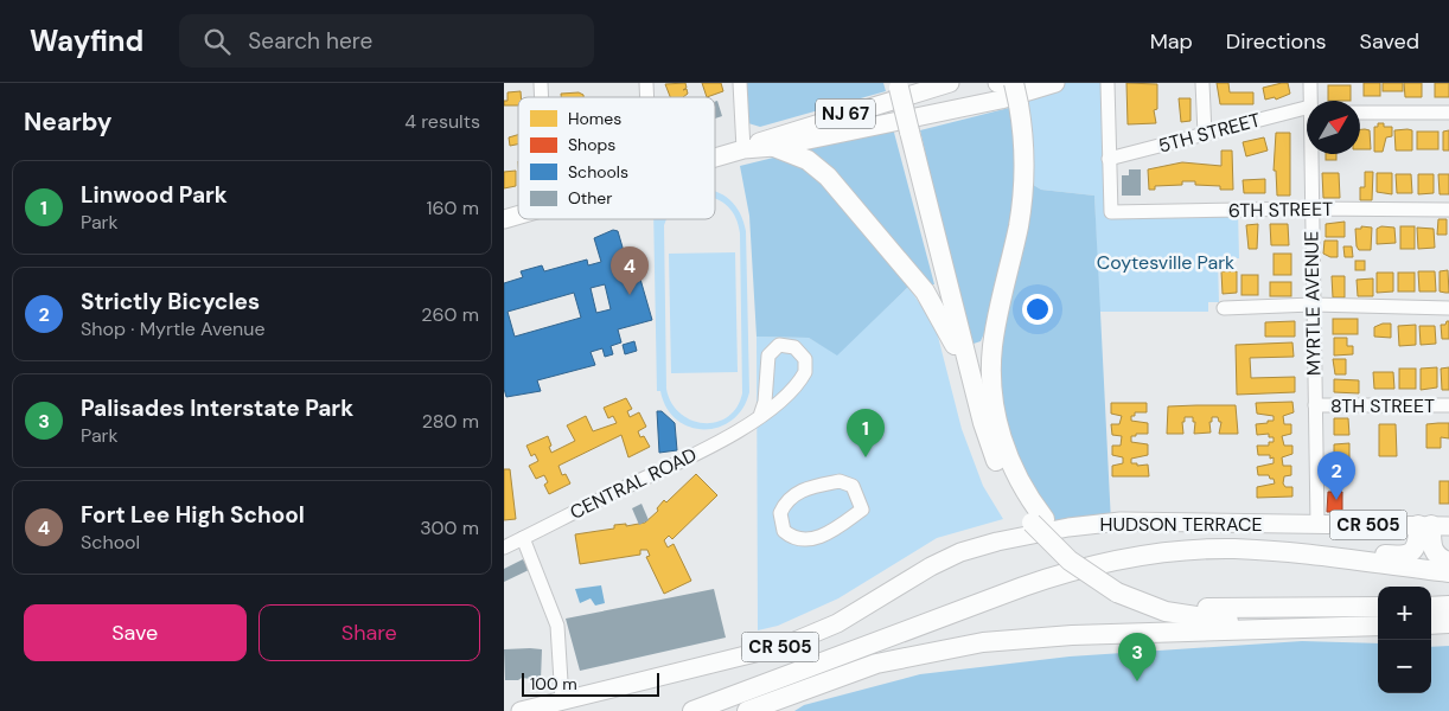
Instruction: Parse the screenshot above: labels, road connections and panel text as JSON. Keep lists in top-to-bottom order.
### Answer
{
  "streets": {
    "main road": ["NJ 67", "HUDSON TERRACE", "CR 505"],
    "street": [
      "5TH STREET",
      "6TH STREET",
      "MYRTLE AVENUE",
      "8TH STREET",
      "CENTRAL ROAD"
    ]
  },
  "crossings": [
    ["5TH STREET", "6TH STREET"],
    ["6TH STREET", "MYRTLE AVENUE"],
    ["MYRTLE AVENUE", "8TH STREET"],
    ["MYRTLE AVENUE", "HUDSON TERRACE"]
  ],
  "parks": ["Coytesville Park"],
  "legend": [
    "Homes",
    "Shops",
    "Schools",
    "Other"
  ],
  "scale_bar": "100 m",
  "north": "top right",
  "page": {
    "header": "Wayfind",
    "search": "Search here",
    "nav": ["Map", "Directions", "Saved"],
    "heading": ["Nearby", "4 results"],
    "list": [
      {
        "mark": "1",
        "name": "Linwood Park",
        "note": "Park",
        "value": "160 m"
      },
      {
        "mark": "2",
        "name": "Strictly Bicycles",
        "note": "Shop · Myrtle Avenue",
        "value": "260 m"
      },
      {
        "mark": "3",
        "name": "Palisades Interstate Park",
        "note": "Park",
        "value": "280 m"
      },
      {
        "mark": "4",
        "name": "Fort Lee High School",
        "note": "School",
        "value": "300 m"
      }
    ],
    "pins": [
      "4",
      "1",
      "2",
      "3"
    ],
    "buttons": ["Save", "Share"],
    "map_buttons": ["+", "−"],
    "scale": "100 m"
  }
}
